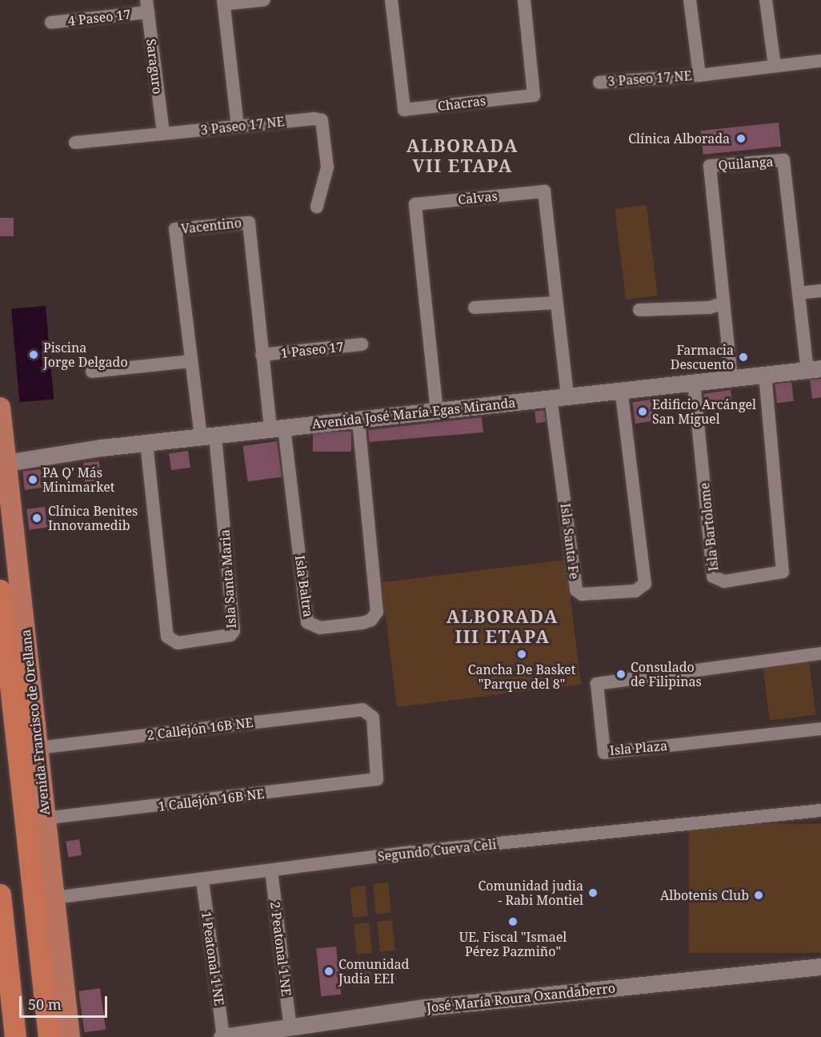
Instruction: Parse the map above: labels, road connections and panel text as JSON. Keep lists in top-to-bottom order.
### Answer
{
  "streets": {
    "highway": ["Avenida Francisco de Orellana"],
    "street": [
      "4 Paseo 17",
      "Saraguro",
      "3 Paseo 17 NE",
      "Chacras",
      "Quilanga",
      "Calvas",
      "Vacentino",
      "1 Paseo 17",
      "Avenida José María Egas Miranda",
      "Isla Bartolome",
      "Isla Santa Fe",
      "Isla Santa Maria",
      "Isla Baltra",
      "2 Callejón 16B NE",
      "Isla Plaza",
      "1 Callejón 16B NE",
      "Segundo Cueva Celi",
      "2 Peatonal 1 NE",
      "1 Peatonal 1 NE",
      "José María Roura Oxandaberro"
    ]
  },
  "crossings": [
    ["4 Paseo 17", "Saraguro"],
    ["Saraguro", "3 Paseo 17 NE"],
    ["Quilanga", "Avenida José María Egas Miranda"],
    ["Calvas", "Avenida José María Egas Miranda"],
    ["Calvas", "Isla Santa Fe"],
    ["Vacentino", "1 Paseo 17"],
    ["Vacentino", "Avenida José María Egas Miranda"],
    ["Vacentino", "Isla Santa Maria"],
    ["Vacentino", "Isla Baltra"],
    ["Avenida José María Egas Miranda", "Isla Bartolome"],
    ["Avenida José María Egas Miranda", "Isla Santa Fe"],
    ["Avenida José María Egas Miranda", "Isla Santa Maria"],
    ["Avenida José María Egas Miranda", "Isla Baltra"],
    ["Avenida José María Egas Miranda", "Avenida Francisco de Orellana"],
    ["Avenida Francisco de Orellana", "2 Callejón 16B NE"],
    ["Avenida Francisco de Orellana", "1 Callejón 16B NE"],
    ["Avenida Francisco de Orellana", "Segundo Cueva Celi"],
    ["2 Callejón 16B NE", "1 Callejón 16B NE"],
    ["Segundo Cueva Celi", "2 Peatonal 1 NE"],
    ["Segundo Cueva Celi", "1 Peatonal 1 NE"],
    ["2 Peatonal 1 NE", "José María Roura Oxandaberro"],
    ["1 Peatonal 1 NE", "José María Roura Oxandaberro"]
  ],
  "districts": ["ALBORADA VII ETAPA", "ALBORADA III ETAPA"],
  "places": [
    "Clínica Alborada",
    "Piscina Jorge Delgado",
    "Farmacia Descuento",
    "Edificio Arcángel San Miguel",
    "PA Q' Más Minimarket",
    "Clínica Benites Innovamedib",
    "Cancha De Basket \"Parque del 8\"",
    "Consulado de Filipinas",
    "Comunidad judia - Rabi Montiel",
    "Albotenis Club",
    "UE. Fiscal \"Ismael Pérez Pazmiño\"",
    "Comunidad Judia EEI"
  ],
  "scale_bar": "50 m"
}
